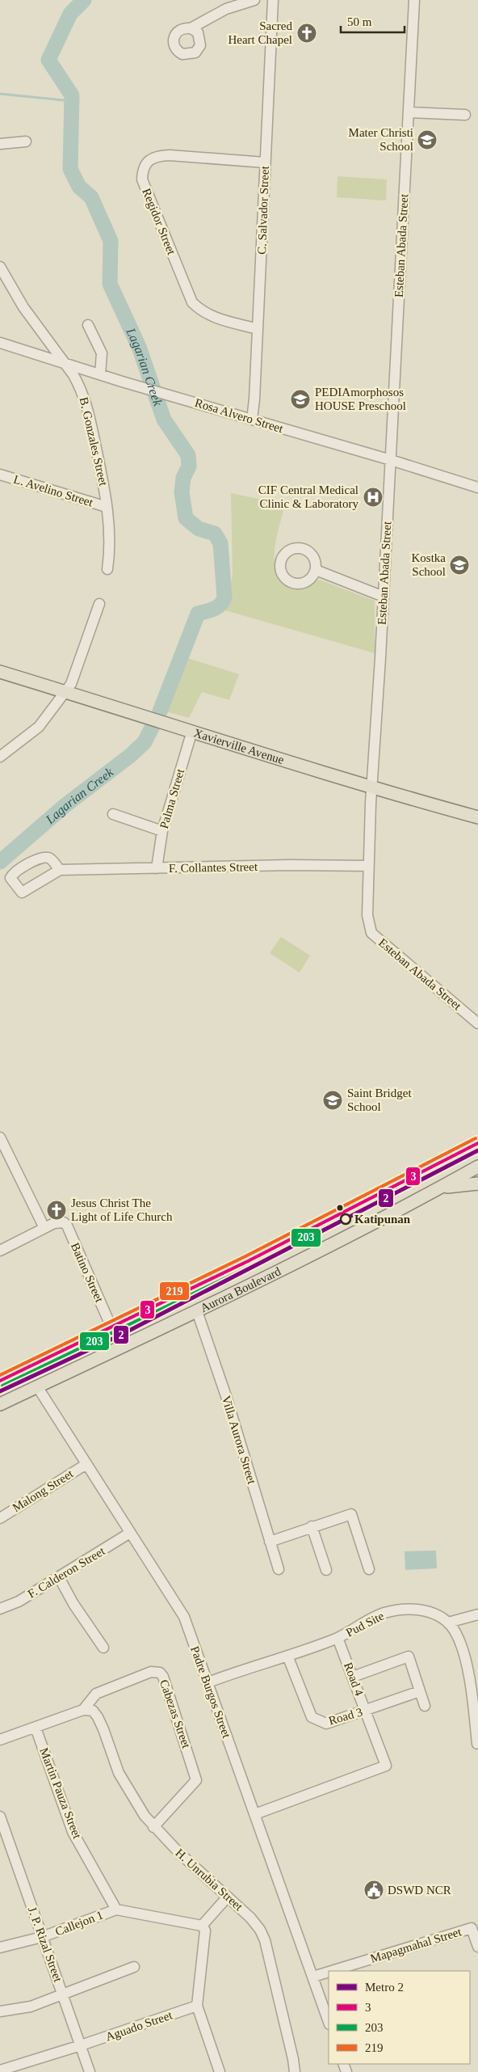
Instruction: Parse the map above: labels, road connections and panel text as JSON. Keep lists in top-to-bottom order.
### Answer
{
  "streets": {
    "main road": ["Xavierville Avenue", "Aurora Boulevard"],
    "street": [
      "C. Salvador Street",
      "Regidor Street",
      "Esteban Abada Street",
      "Rosa Alvero Street",
      "B. Gonzales Street",
      "L. Avelino Street",
      "Palma Street",
      "F. Collantes Street",
      "Batino Street",
      "Villa Aurora Street",
      "Malong Street",
      "F. Calderon Street",
      "Pud Site",
      "Road 4",
      "Padre Burgos Street",
      "Cabezas Street",
      "Road 3",
      "Martin Pauza Street",
      "H. Unrubia Street",
      "Callejon 1",
      "J. P. Rizal Street",
      "Mapagmahal Street",
      "Aguado Street"
    ]
  },
  "crossings": [
    ["C. Salvador Street", "Regidor Street"],
    ["C. Salvador Street", "Rosa Alvero Street"],
    ["Esteban Abada Street", "Rosa Alvero Street"],
    ["Esteban Abada Street", "Xavierville Avenue"],
    ["Esteban Abada Street", "F. Collantes Street"],
    ["Rosa Alvero Street", "B. Gonzales Street"],
    ["B. Gonzales Street", "L. Avelino Street"],
    ["Xavierville Avenue", "Palma Street"],
    ["Palma Street", "F. Collantes Street"],
    ["Batino Street", "Aurora Boulevard"],
    ["Aurora Boulevard", "Villa Aurora Street"],
    ["Aurora Boulevard", "Padre Burgos Street"],
    ["Malong Street", "Padre Burgos Street"],
    ["F. Calderon Street", "Padre Burgos Street"],
    ["Pud Site", "Road 4"],
    ["Pud Site", "Padre Burgos Street"],
    ["Pud Site", "Road 3"],
    ["Road 4", "Padre Burgos Street"],
    ["Road 4", "Road 3"],
    ["Padre Burgos Street", "Mapagmahal Street"],
    ["Cabezas Street", "H. Unrubia Street"],
    ["Martin Pauza Street", "Callejon 1"],
    ["Callejon 1", "J. P. Rizal Street"],
    ["J. P. Rizal Street", "Aguado Street"]
  ],
  "water": ["Lagarian Creek"],
  "places": {
    "church": ["Sacred Heart Chapel", "Jesus Christ The Light of Life Church"],
    "school or university": [
      "Mater Christi School",
      "PEDIAmorphosos HOUSE Preschool",
      "Kostka School",
      "Saint Bridget School"
    ],
    "hospital": ["CIF Central Medical Clinic & Laboratory"],
    "other": ["Katipunan"],
    "public building": ["DSWD NCR"]
  },
  "lines": [
    "transit line 219",
    "transit line 3",
    "transit line 203",
    "metro line 2"
  ],
  "legend": [
    "Metro 2",
    "3",
    "203",
    "219"
  ],
  "scale_bar": "50 m"
}
